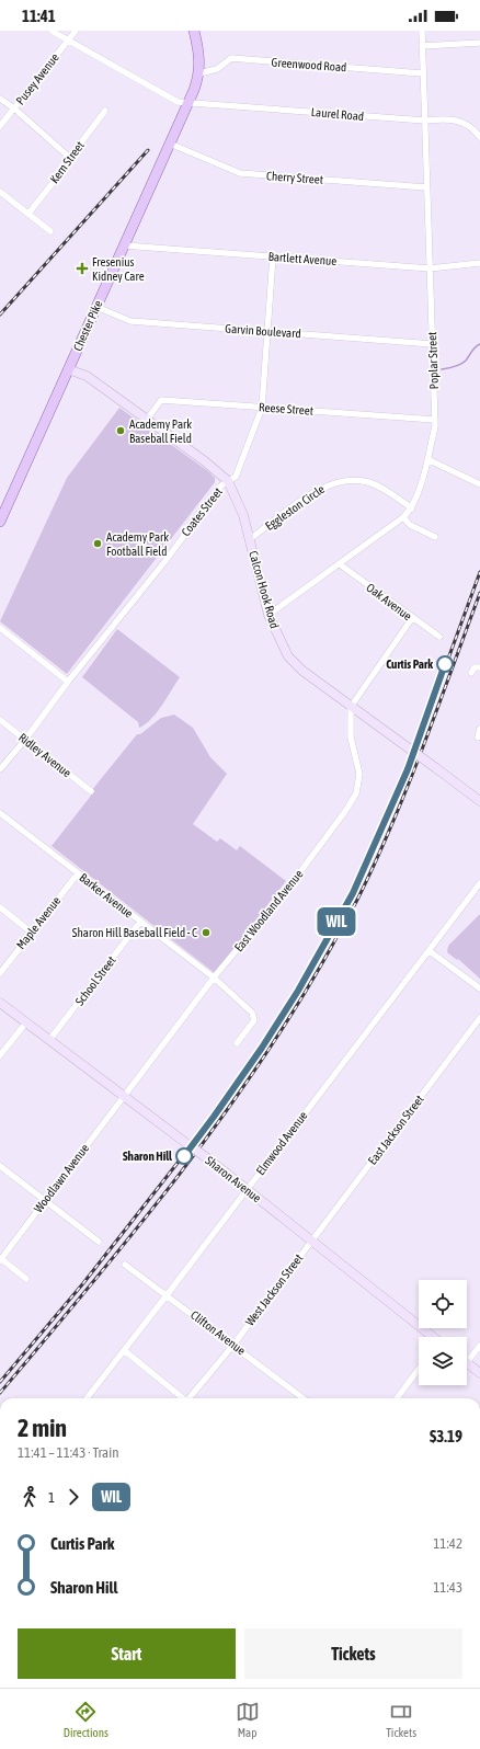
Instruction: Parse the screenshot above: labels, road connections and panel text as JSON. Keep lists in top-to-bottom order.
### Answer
{
  "streets": {
    "main road": ["Chester Pike"],
    "street": [
      "Greenwood Road",
      "Pusey Avenue",
      "Laurel Road",
      "Kern Street",
      "Cherry Street",
      "Bartlett Avenue",
      "Garvin Boulevard",
      "Poplar Street",
      "Reese Street",
      "Eggleston Circle",
      "Coates Street",
      "Calcon Hook Road",
      "Oak Avenue",
      "Ridley Avenue",
      "Barker Avenue",
      "East Woodland Avenue",
      "Maple Avenue",
      "School Street",
      "East Jackson Street",
      "Elmwood Avenue",
      "Woodlawn Avenue",
      "Sharon Avenue",
      "West Jackson Street",
      "Clifton Avenue"
    ]
  },
  "crossings": [
    ["Greenwood Road", "Chester Pike"],
    ["Greenwood Road", "Poplar Street"],
    ["Laurel Road", "Chester Pike"],
    ["Laurel Road", "Poplar Street"],
    ["Cherry Street", "Chester Pike"],
    ["Cherry Street", "Poplar Street"],
    ["Bartlett Avenue", "Chester Pike"],
    ["Bartlett Avenue", "Poplar Street"],
    ["Bartlett Avenue", "Coates Street"],
    ["Chester Pike", "Garvin Boulevard"],
    ["Chester Pike", "Calcon Hook Road"],
    ["Garvin Boulevard", "Poplar Street"],
    ["Garvin Boulevard", "Coates Street"],
    ["Poplar Street", "Reese Street"],
    ["Poplar Street", "Eggleston Circle"],
    ["Poplar Street", "Calcon Hook Road"],
    ["Poplar Street", "Oak Avenue"],
    ["Reese Street", "Coates Street"],
    ["Reese Street", "Calcon Hook Road"],
    ["Eggleston Circle", "Calcon Hook Road"],
    ["Coates Street", "Calcon Hook Road"],
    ["Coates Street", "Ridley Avenue"],
    ["Calcon Hook Road", "East Woodland Avenue"],
    ["Barker Avenue", "East Woodland Avenue"],
    ["Barker Avenue", "Maple Avenue"],
    ["Barker Avenue", "School Street"],
    ["East Woodland Avenue", "Woodlawn Avenue"],
    ["East Woodland Avenue", "Sharon Avenue"],
    ["School Street", "Sharon Avenue"],
    ["East Jackson Street", "Sharon Avenue"],
    ["East Jackson Street", "West Jackson Street"],
    ["Elmwood Avenue", "Sharon Avenue"],
    ["Elmwood Avenue", "Clifton Avenue"],
    ["Woodlawn Avenue", "Sharon Avenue"],
    ["Sharon Avenue", "West Jackson Street"],
    ["West Jackson Street", "Clifton Avenue"]
  ],
  "places": {
    "health": ["Fresenius Kidney Care"],
    "other": [
      "Academy Park Baseball Field",
      "Academy Park Football Field",
      "Curtis Park",
      "Sharon Hill Baseball Field - C",
      "Sharon Hill"
    ]
  },
  "page": {
    "status": "11:41",
    "on_map": "WIL",
    "heading": ["2 min", "11:41 – 11:43 · Train", "$3.19"],
    "legs": ["1", "WIL"],
    "list": [
      {
        "name": "Curtis Park",
        "value": "11:42"
      },
      {
        "name": "Sharon Hill",
        "value": "11:43"
      }
    ],
    "buttons": ["Start", "Tickets"],
    "tabs": ["Directions", "Map", "Tickets"]
  }
}
